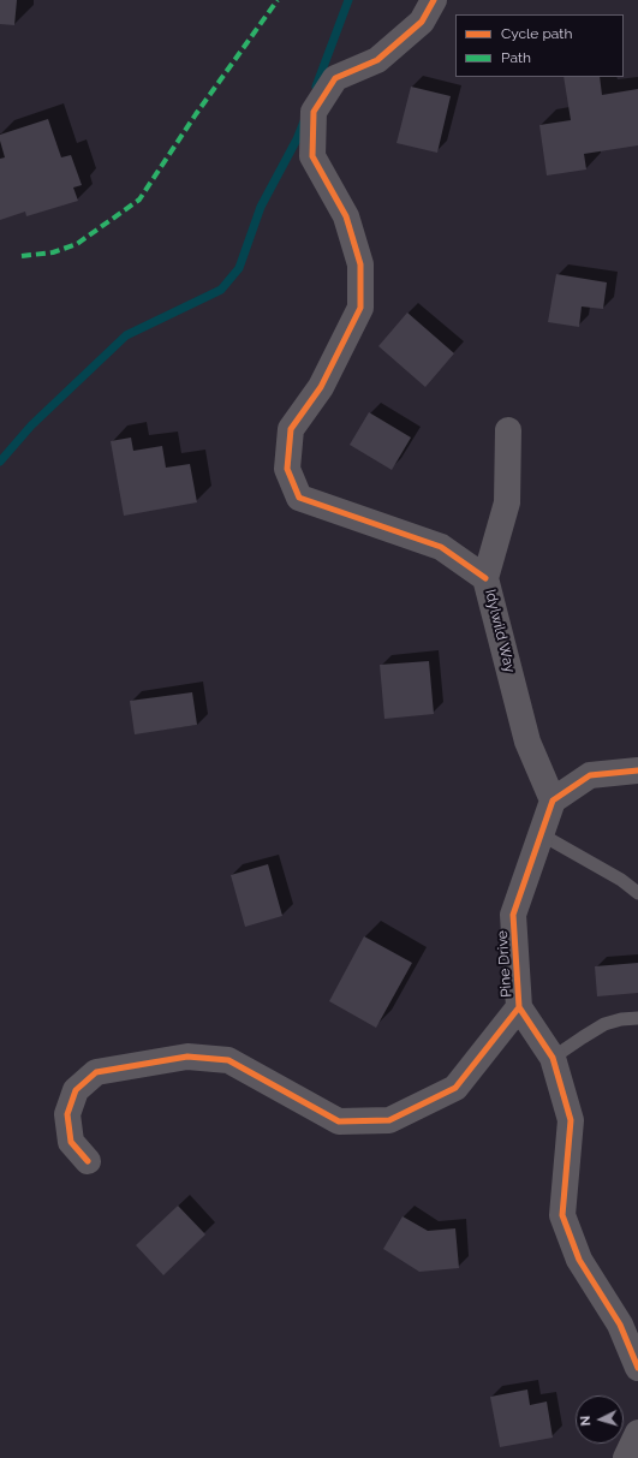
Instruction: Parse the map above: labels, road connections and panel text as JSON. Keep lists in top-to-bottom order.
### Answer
{
  "streets": {
    "street": ["Idylwild Way", "Pine Drive"]
  },
  "crossings": [
    ["Idylwild Way", "Pine Drive"]
  ],
  "legend": ["Cycle path", "Path"],
  "north": "left"
}
